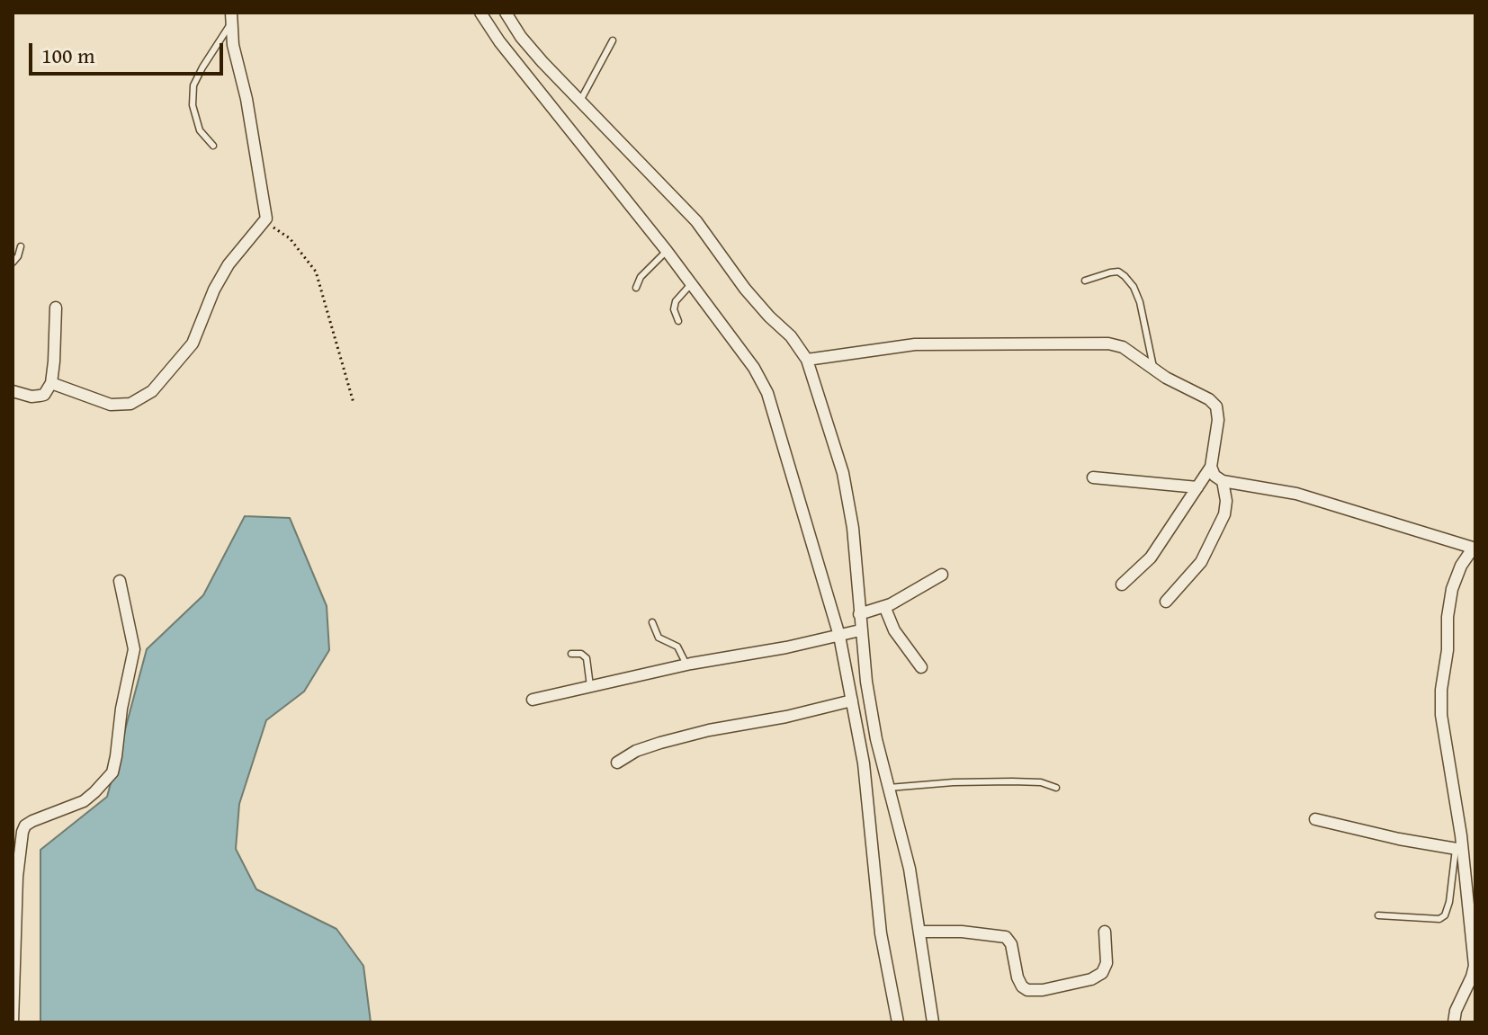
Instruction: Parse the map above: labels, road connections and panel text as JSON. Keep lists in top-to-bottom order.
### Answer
{
  "scale_bar": "100 m"
}
